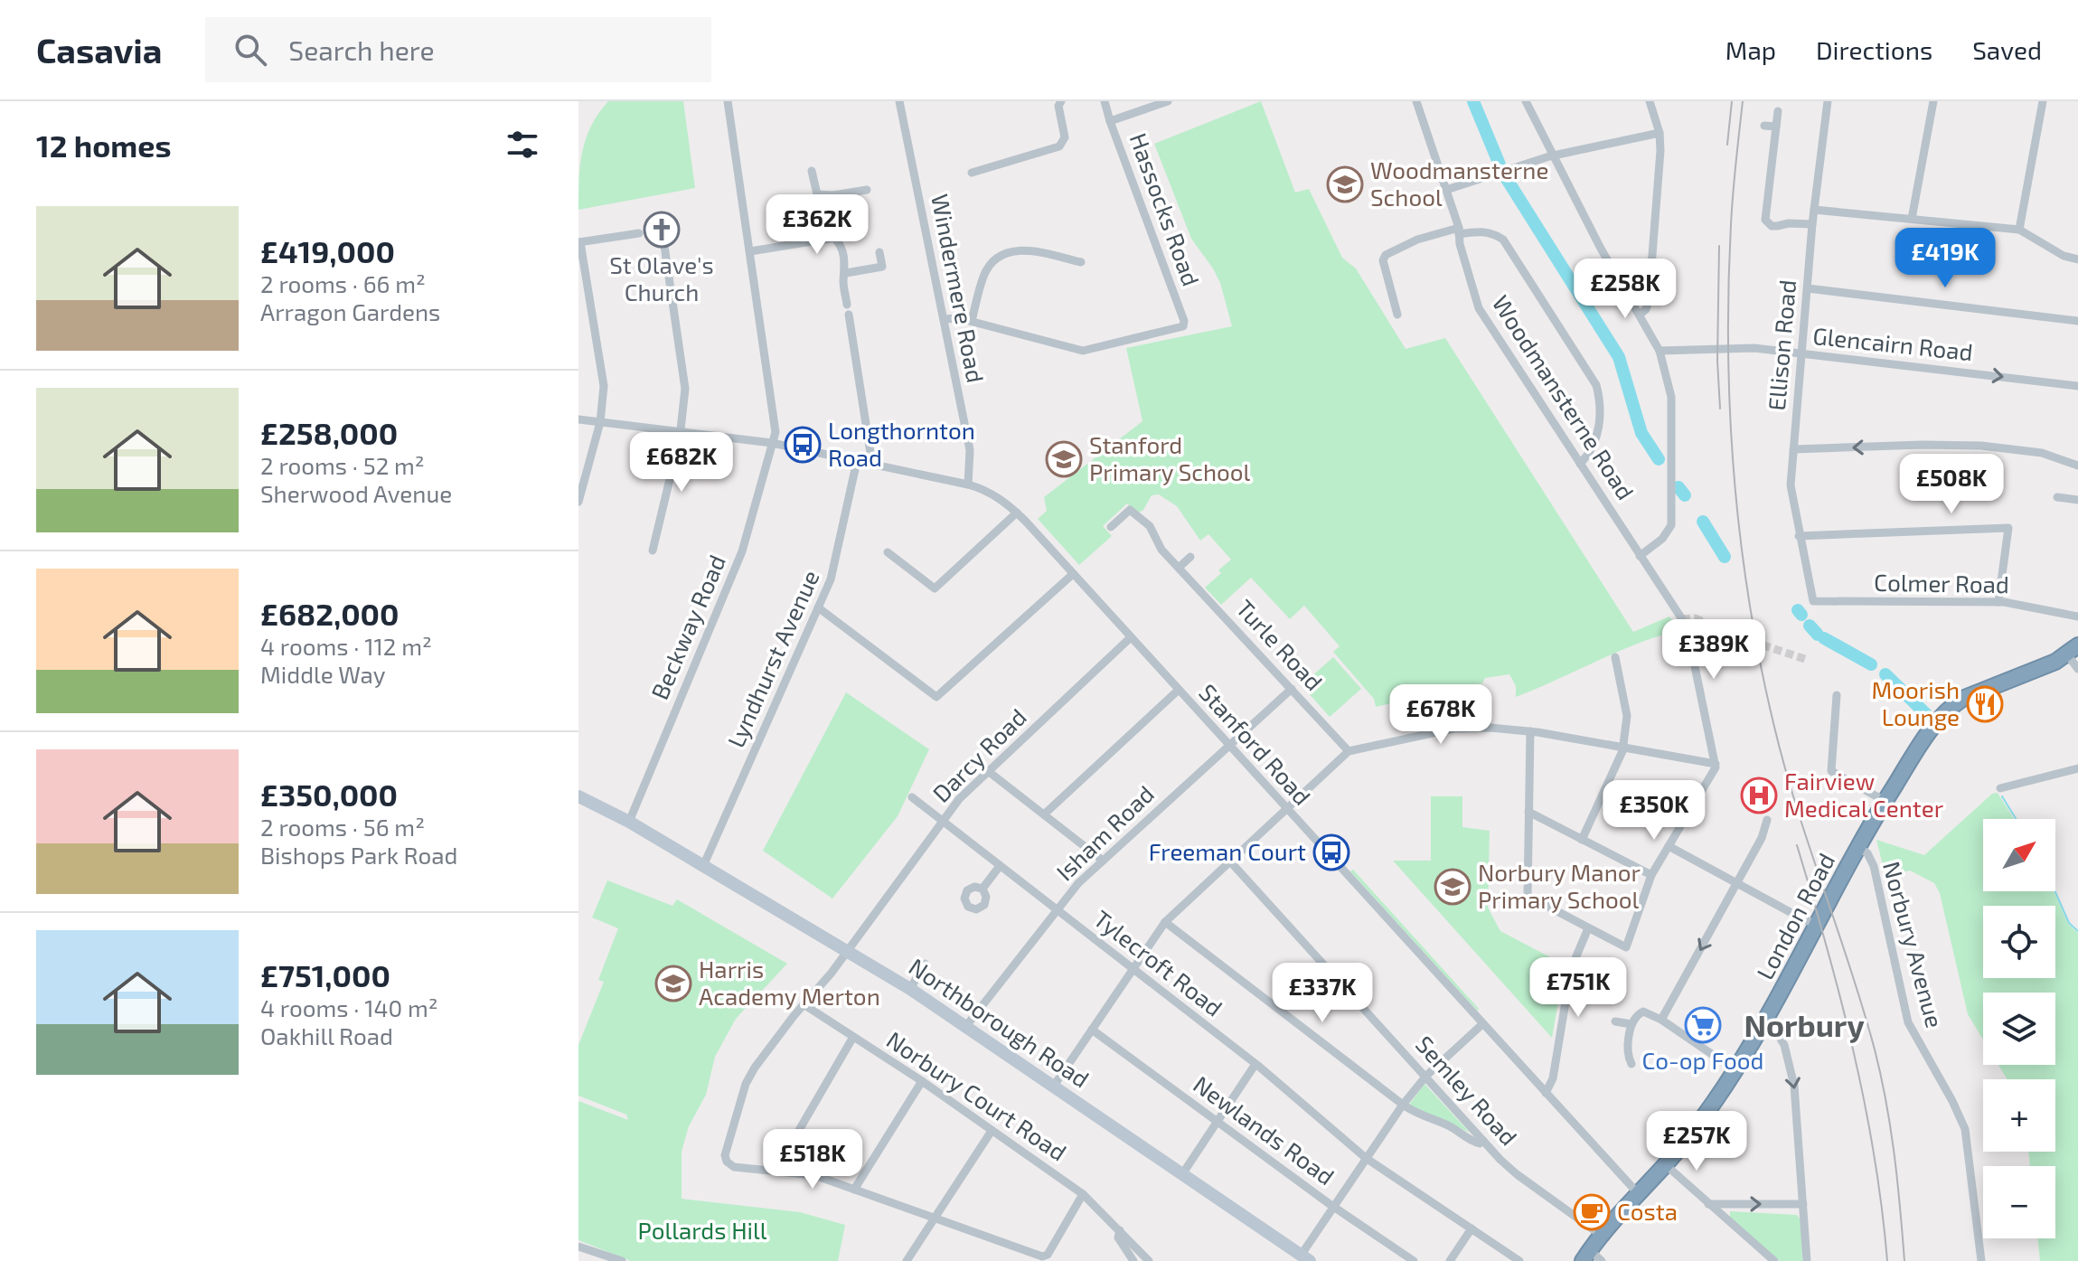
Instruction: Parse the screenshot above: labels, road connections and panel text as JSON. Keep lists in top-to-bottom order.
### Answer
{
  "streets": {
    "highway": ["London Road"],
    "street": [
      "Hassocks Road",
      "Windermere Road",
      "Glencairn Road",
      "Ellison Road",
      "Woodmansterne Road",
      "Colmer Road",
      "Beckway Road",
      "Turle Road",
      "Lyndhurst Avenue",
      "Stanford Road",
      "Darcy Road",
      "Isham Road",
      "Norbury Avenue",
      "Tylecroft Road",
      "Northborough Road",
      "Semley Road",
      "Norbury Court Road",
      "Newlands Road"
    ]
  },
  "crossings": [
    ["Windermere Road", "Stanford Road"],
    ["Glencairn Road", "Ellison Road"],
    ["Ellison Road", "Colmer Road"],
    ["Beckway Road", "Stanford Road"],
    ["Beckway Road", "Northborough Road"],
    ["Turle Road", "Isham Road"],
    ["Lyndhurst Avenue", "Stanford Road"],
    ["Lyndhurst Avenue", "Northborough Road"],
    ["Stanford Road", "Darcy Road"],
    ["Stanford Road", "Isham Road"],
    ["Stanford Road", "London Road"],
    ["Darcy Road", "Tylecroft Road"],
    ["Darcy Road", "Northborough Road"],
    ["Darcy Road", "Norbury Court Road"],
    ["Isham Road", "Tylecroft Road"],
    ["Isham Road", "Northborough Road"],
    ["London Road", "Norbury Avenue"],
    ["London Road", "Semley Road"]
  ],
  "districts": ["Norbury"],
  "parks": ["Pollards Hill"],
  "places": {
    "school or university": [
      "Woodmansterne School",
      "Stanford Primary School",
      "Norbury Manor Primary School",
      "Harris Academy Merton"
    ],
    "church": ["St Olave's Church"],
    "bus stop": ["Longthornton Road", "Freeman Court"],
    "restaurant": ["Moorish Lounge"],
    "hospital": ["Fairview Medical Center"],
    "supermarket": ["Co-op Food"],
    "cafe": ["Costa"]
  },
  "north": "top right",
  "page": {
    "header": "Casavia",
    "search": "Search here",
    "nav": ["Map", "Directions", "Saved"],
    "heading": "12 homes",
    "list": [
      {
        "name": "£419,000",
        "note": "2 rooms · 66 m² · Arragon Gardens"
      },
      {
        "name": "£258,000",
        "note": "2 rooms · 52 m² · Sherwood Avenue"
      },
      {
        "name": "£682,000",
        "note": "4 rooms · 112 m² · Middle Way"
      },
      {
        "name": "£350,000",
        "note": "2 rooms · 56 m² · Bishops Park Road"
      },
      {
        "name": "£751,000",
        "note": "4 rooms · 140 m² · Oakhill Road"
      }
    ],
    "price": [
      "£362K",
      "£419K",
      "£258K",
      "£682K",
      "£508K",
      "£389K",
      "£678K",
      "£350K",
      "£751K",
      "£337K",
      "£257K",
      "£518K"
    ],
    "map_buttons": ["+", "−"]
  }
}
